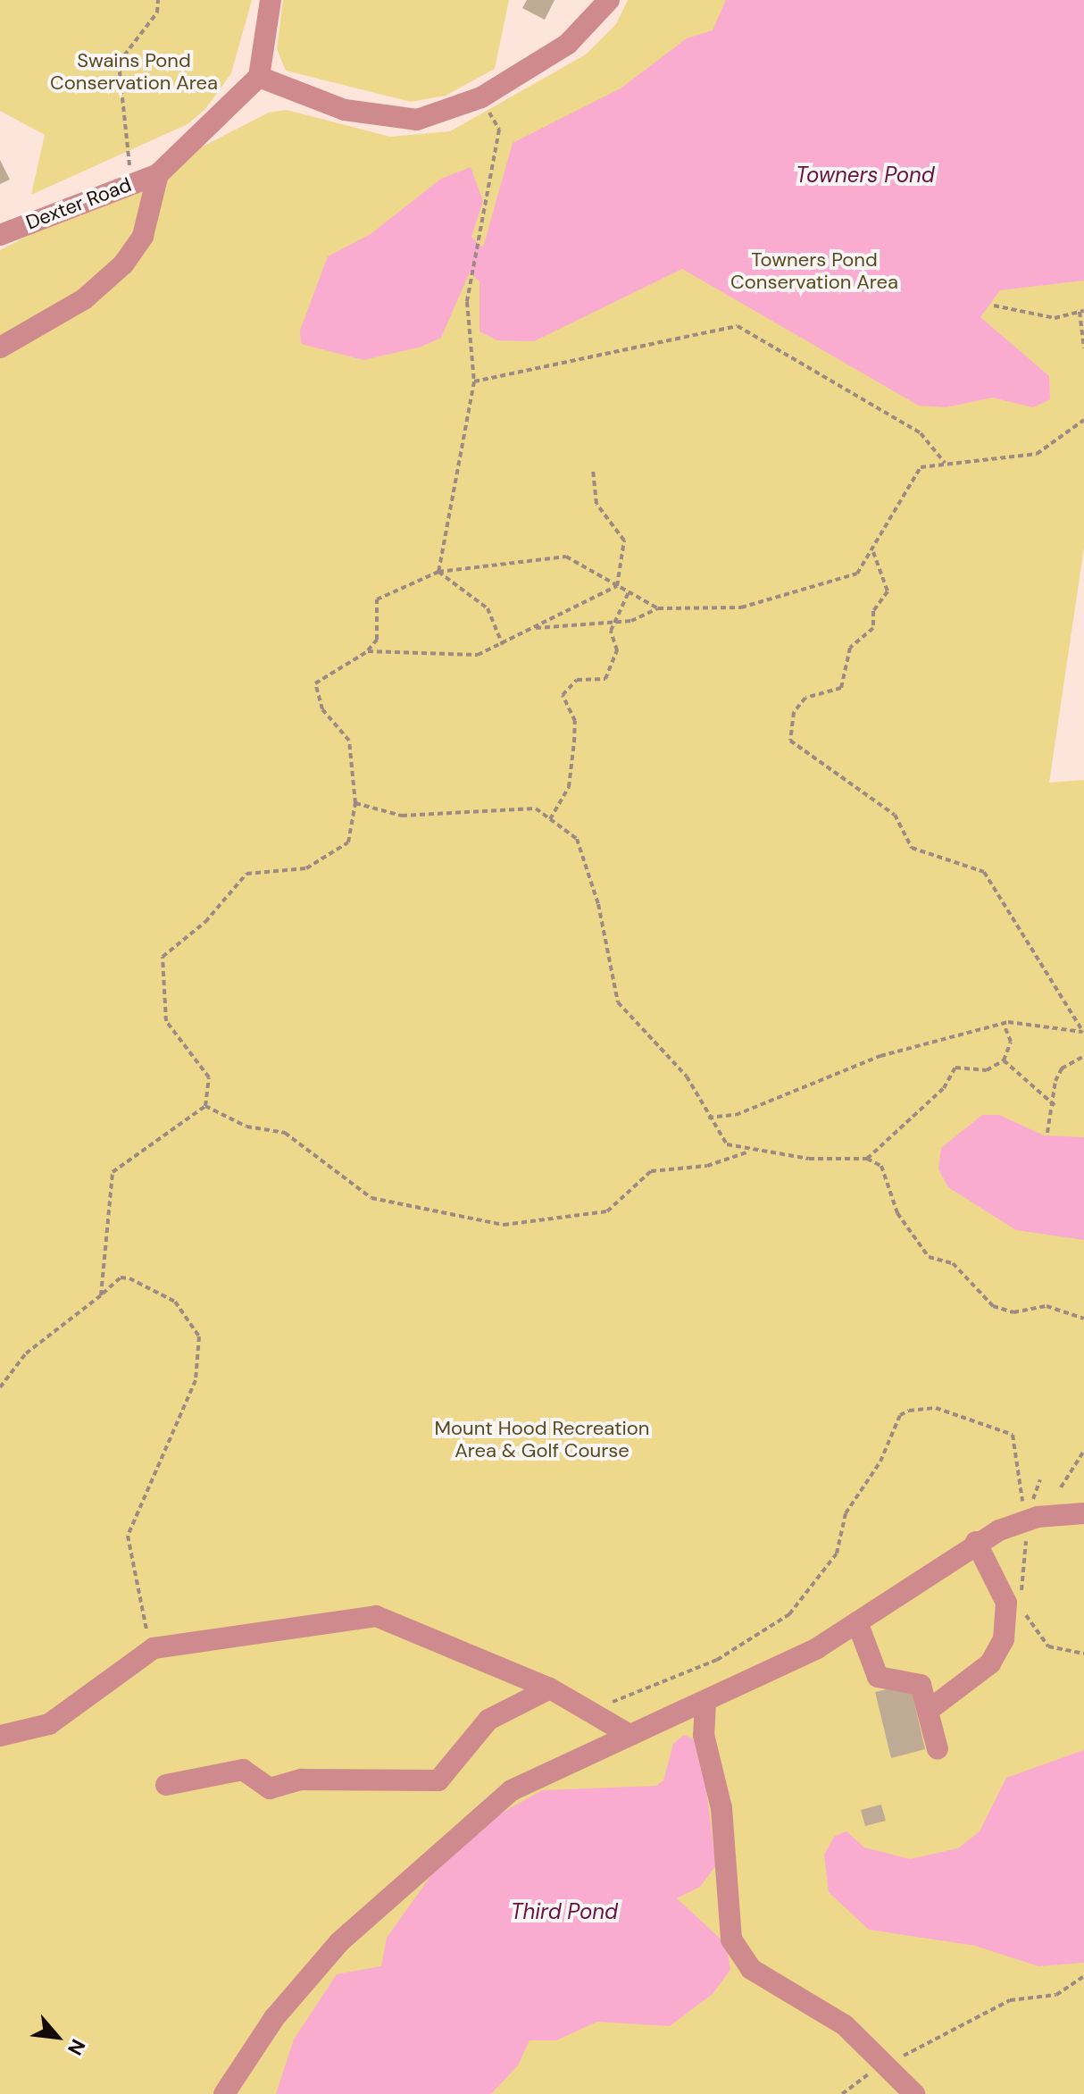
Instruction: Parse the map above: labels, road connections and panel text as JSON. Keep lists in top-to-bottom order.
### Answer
{
  "streets": {
    "street": ["Dexter Road"]
  },
  "water": ["Towners Pond", "Third Pond"],
  "parks": ["Swains Pond Conservation Area", "Towners Pond Conservation Area", "Mount Hood Recreation Area & Golf Course"],
  "north": "bottom right"
}
